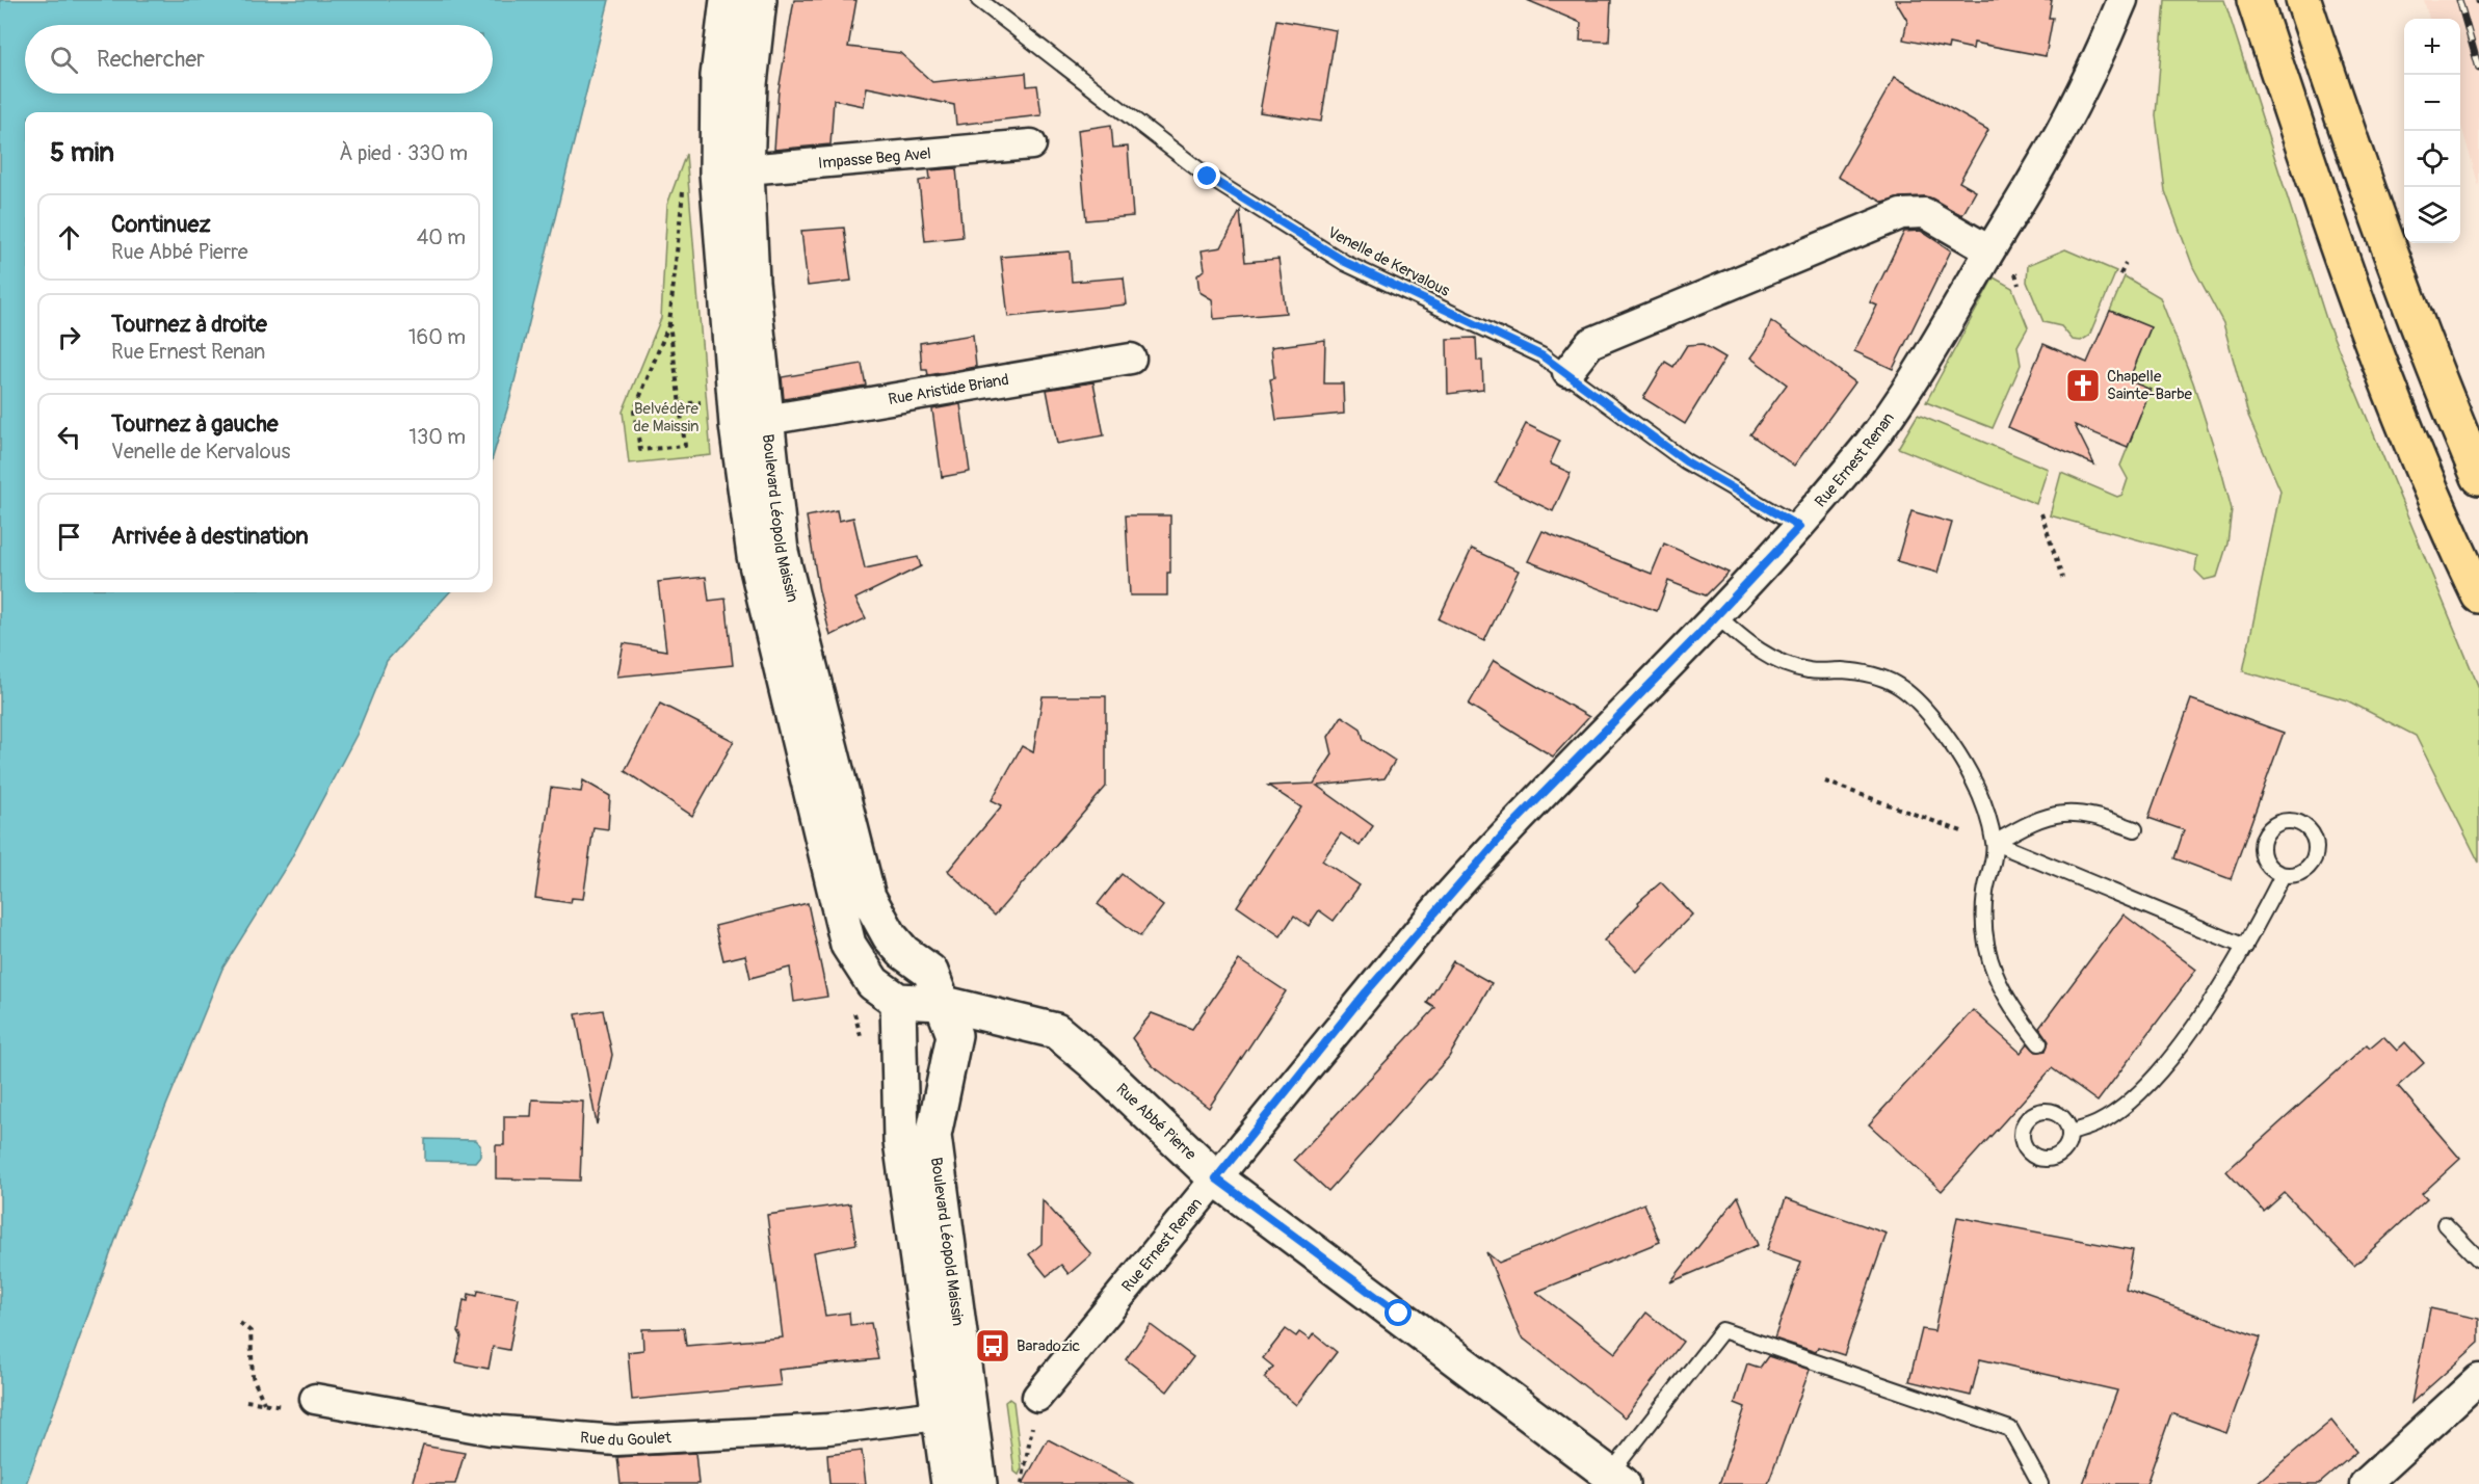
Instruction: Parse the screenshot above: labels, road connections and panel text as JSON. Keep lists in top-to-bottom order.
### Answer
{
  "streets": {
    "street": [
      "Impasse Beg Avel",
      "Rue Aristide Briand",
      "Rue Ernest Renan",
      "Boulevard Léopold Maissin",
      "Rue Abbé Pierre",
      "Rue du Goulet"
    ],
    "lane": ["Venelle de Kervalous"]
  },
  "crossings": [
    ["Impasse Beg Avel", "Boulevard Léopold Maissin"],
    ["Venelle de Kervalous", "Rue Ernest Renan"],
    ["Rue Aristide Briand", "Boulevard Léopold Maissin"],
    ["Rue Ernest Renan", "Rue Abbé Pierre"],
    ["Boulevard Léopold Maissin", "Rue Abbé Pierre"],
    ["Boulevard Léopold Maissin", "Rue du Goulet"]
  ],
  "parks": ["Belvédère de Maissin"],
  "places": {
    "church": ["Chapelle Sainte-Barbe"],
    "bus stop": ["Baradozic"]
  },
  "page": {
    "map_buttons": ["+", "−"],
    "search": "Rechercher",
    "heading": ["5 min", "À pied · 330 m"],
    "list": [
      ["Continuez", "Rue Abbé Pierre", "40 m"],
      ["Tournez à droite", "Rue Ernest Renan", "160 m"],
      ["Tournez à gauche", "Venelle de Kervalous", "130 m"],
      "Arrivée à destination"
    ]
  }
}
